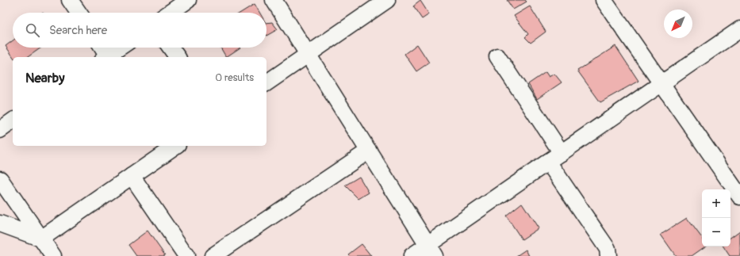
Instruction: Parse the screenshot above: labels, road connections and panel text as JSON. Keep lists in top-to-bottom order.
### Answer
{
  "north": "bottom left",
  "page": {
    "search": "Search here",
    "heading": ["Nearby", "0 results"],
    "map_buttons": ["+", "−"]
  }
}
